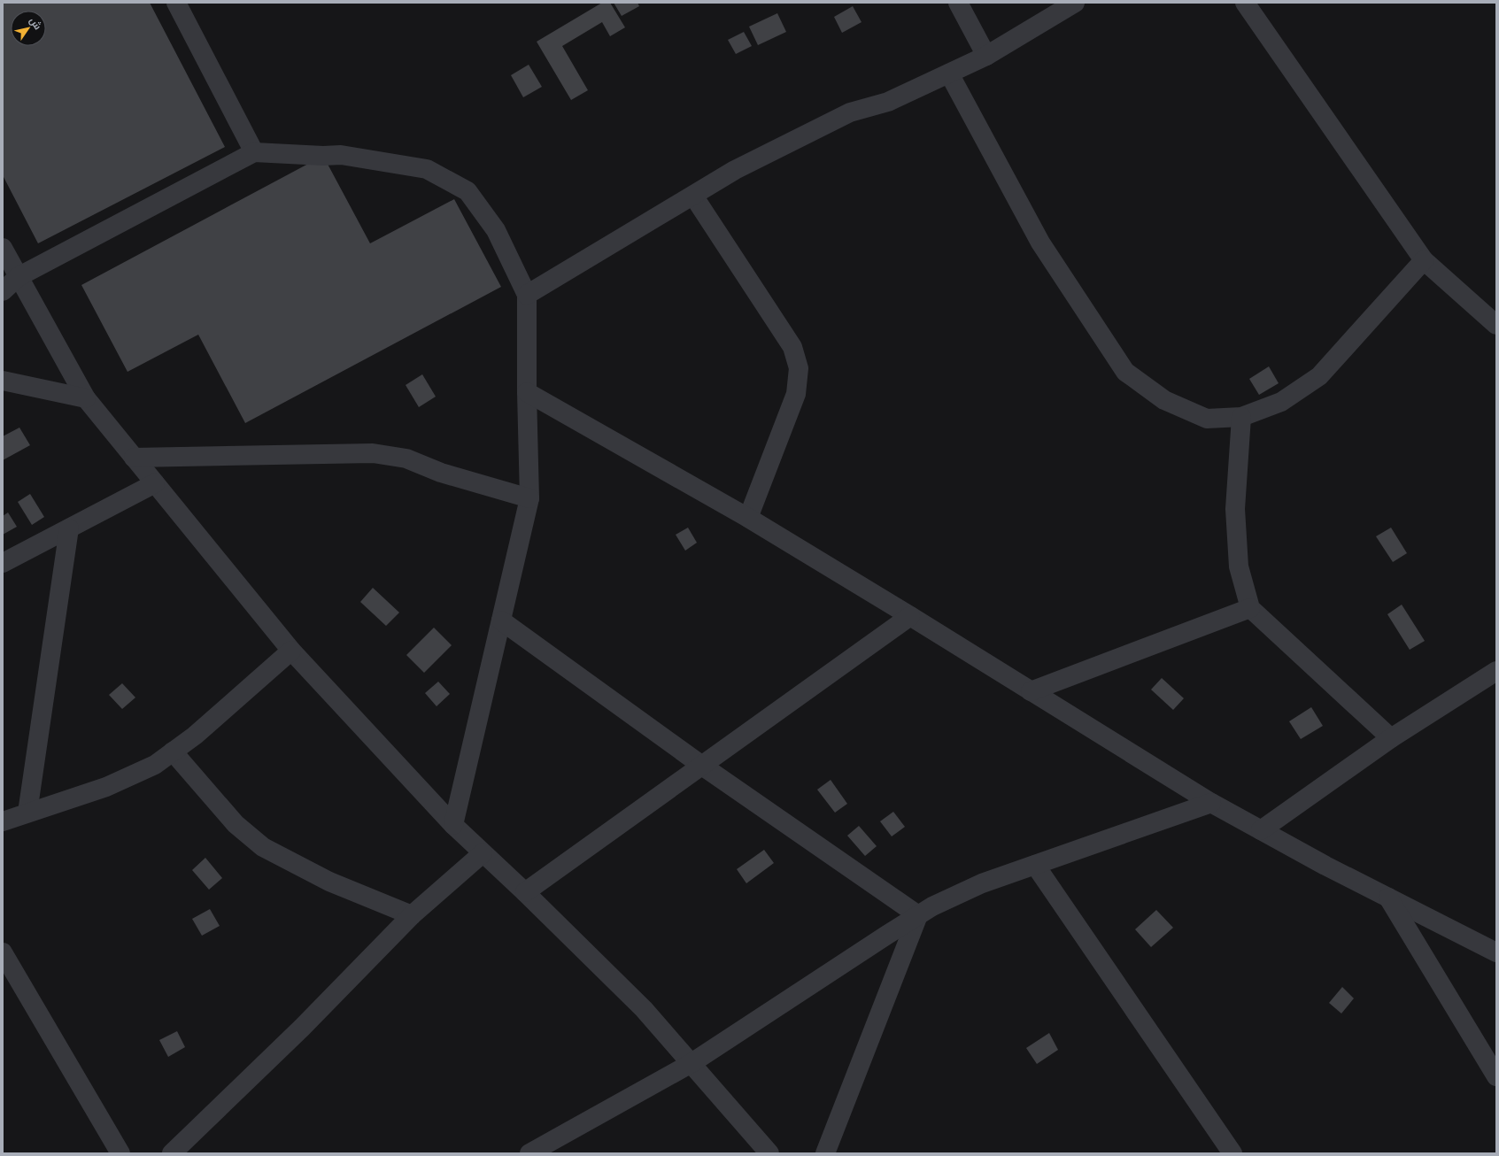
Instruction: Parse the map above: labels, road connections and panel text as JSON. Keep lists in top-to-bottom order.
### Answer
{
  "north": "top right"
}
